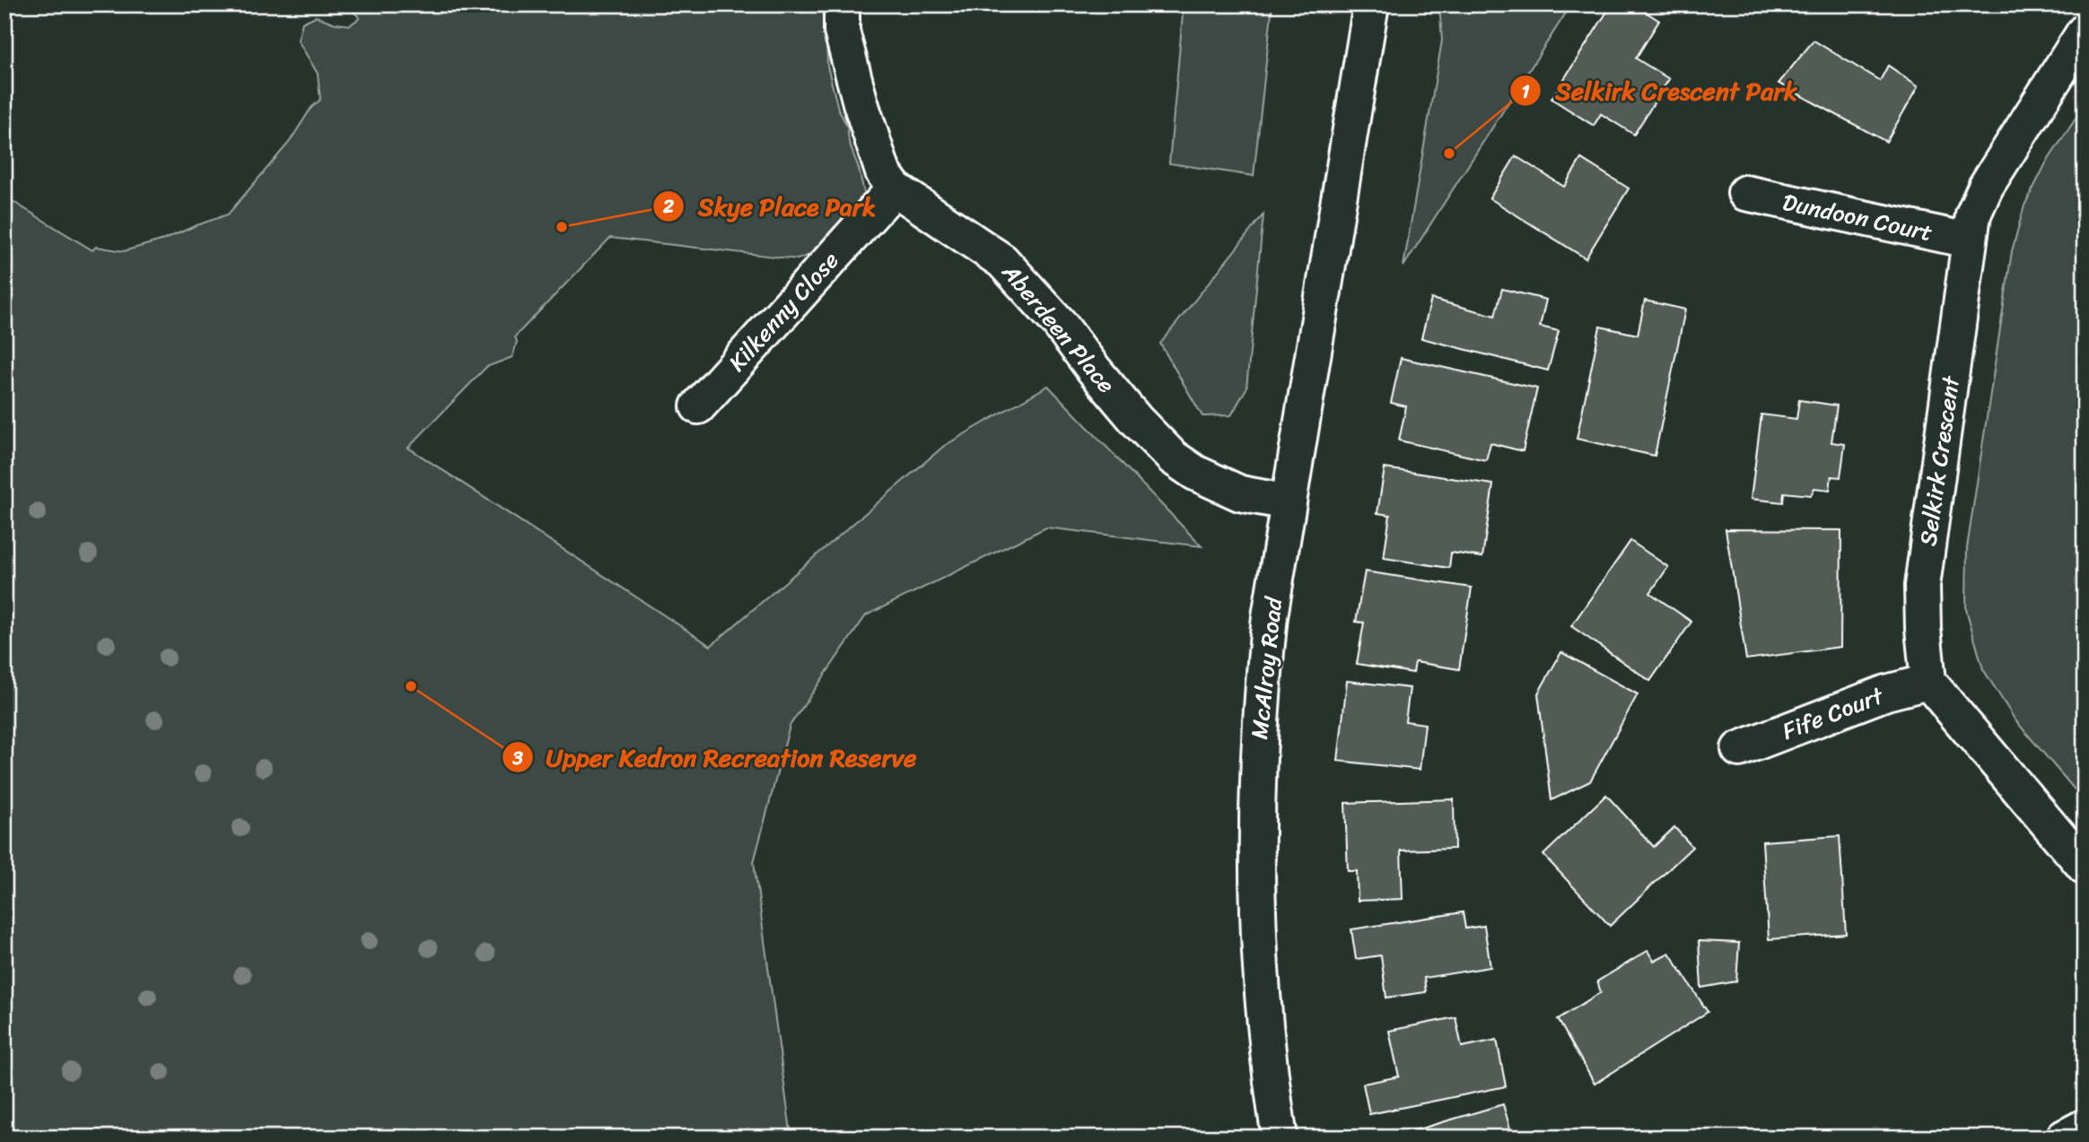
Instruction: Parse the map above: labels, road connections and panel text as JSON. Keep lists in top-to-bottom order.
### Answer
{
  "streets": {
    "street": [
      "Dundoon Court",
      "Kilkenny Close",
      "Aberdeen Place",
      "Selkirk Crescent",
      "McAlroy Road",
      "Fife Court"
    ]
  },
  "crossings": [
    ["Dundoon Court", "Selkirk Crescent"],
    ["Kilkenny Close", "Aberdeen Place"],
    ["Aberdeen Place", "McAlroy Road"],
    ["Selkirk Crescent", "Fife Court"]
  ],
  "places": ["Selkirk Crescent Park", "Skye Place Park", "Upper Kedron Recreation Reserve"]
}
